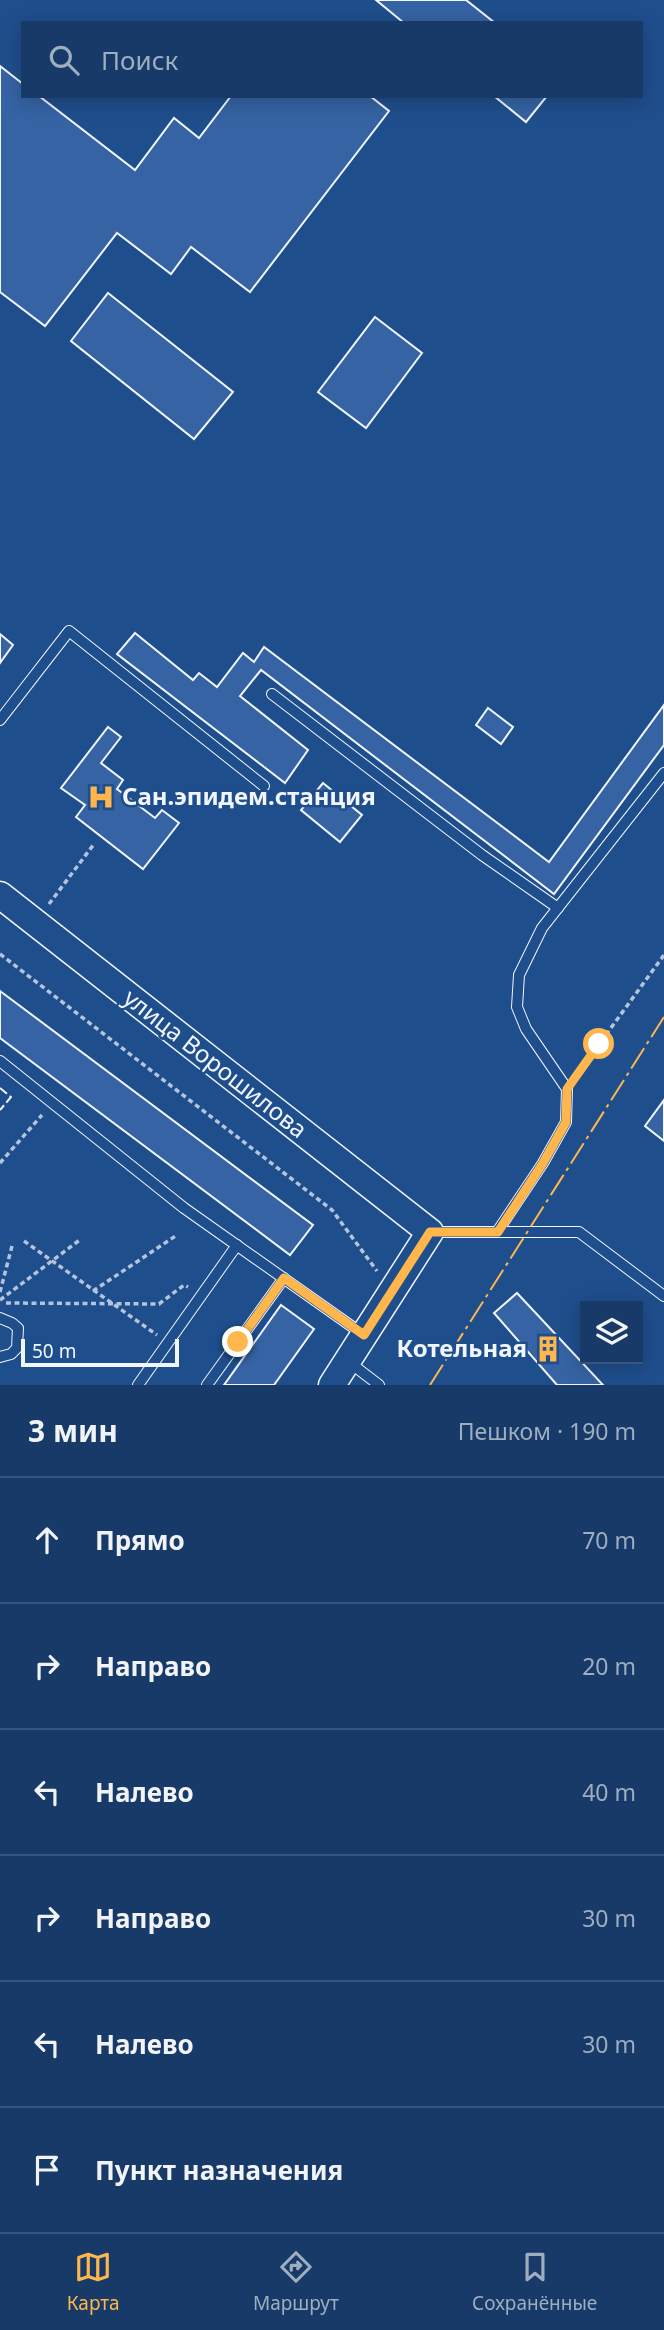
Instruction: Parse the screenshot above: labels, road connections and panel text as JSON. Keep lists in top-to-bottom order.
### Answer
{
  "streets": {
    "street": ["улица Ворошилова"]
  },
  "places": {
    "hospital": ["Сан.эпидем.станция"],
    "building": ["Котельная"]
  },
  "scale_bar": "50 m",
  "page": {
    "search": "Поиск",
    "scale": "50 m",
    "heading": ["3 мин", "Пешком · 190 m"],
    "list": [
      ["Прямо", "70 m"],
      ["Направо", "20 m"],
      ["Налево", "40 m"],
      ["Направо", "30 m"],
      ["Налево", "30 m"],
      "Пункт назначения"
    ],
    "nav": ["Карта", "Маршрут", "Сохранённые"]
  }
}
